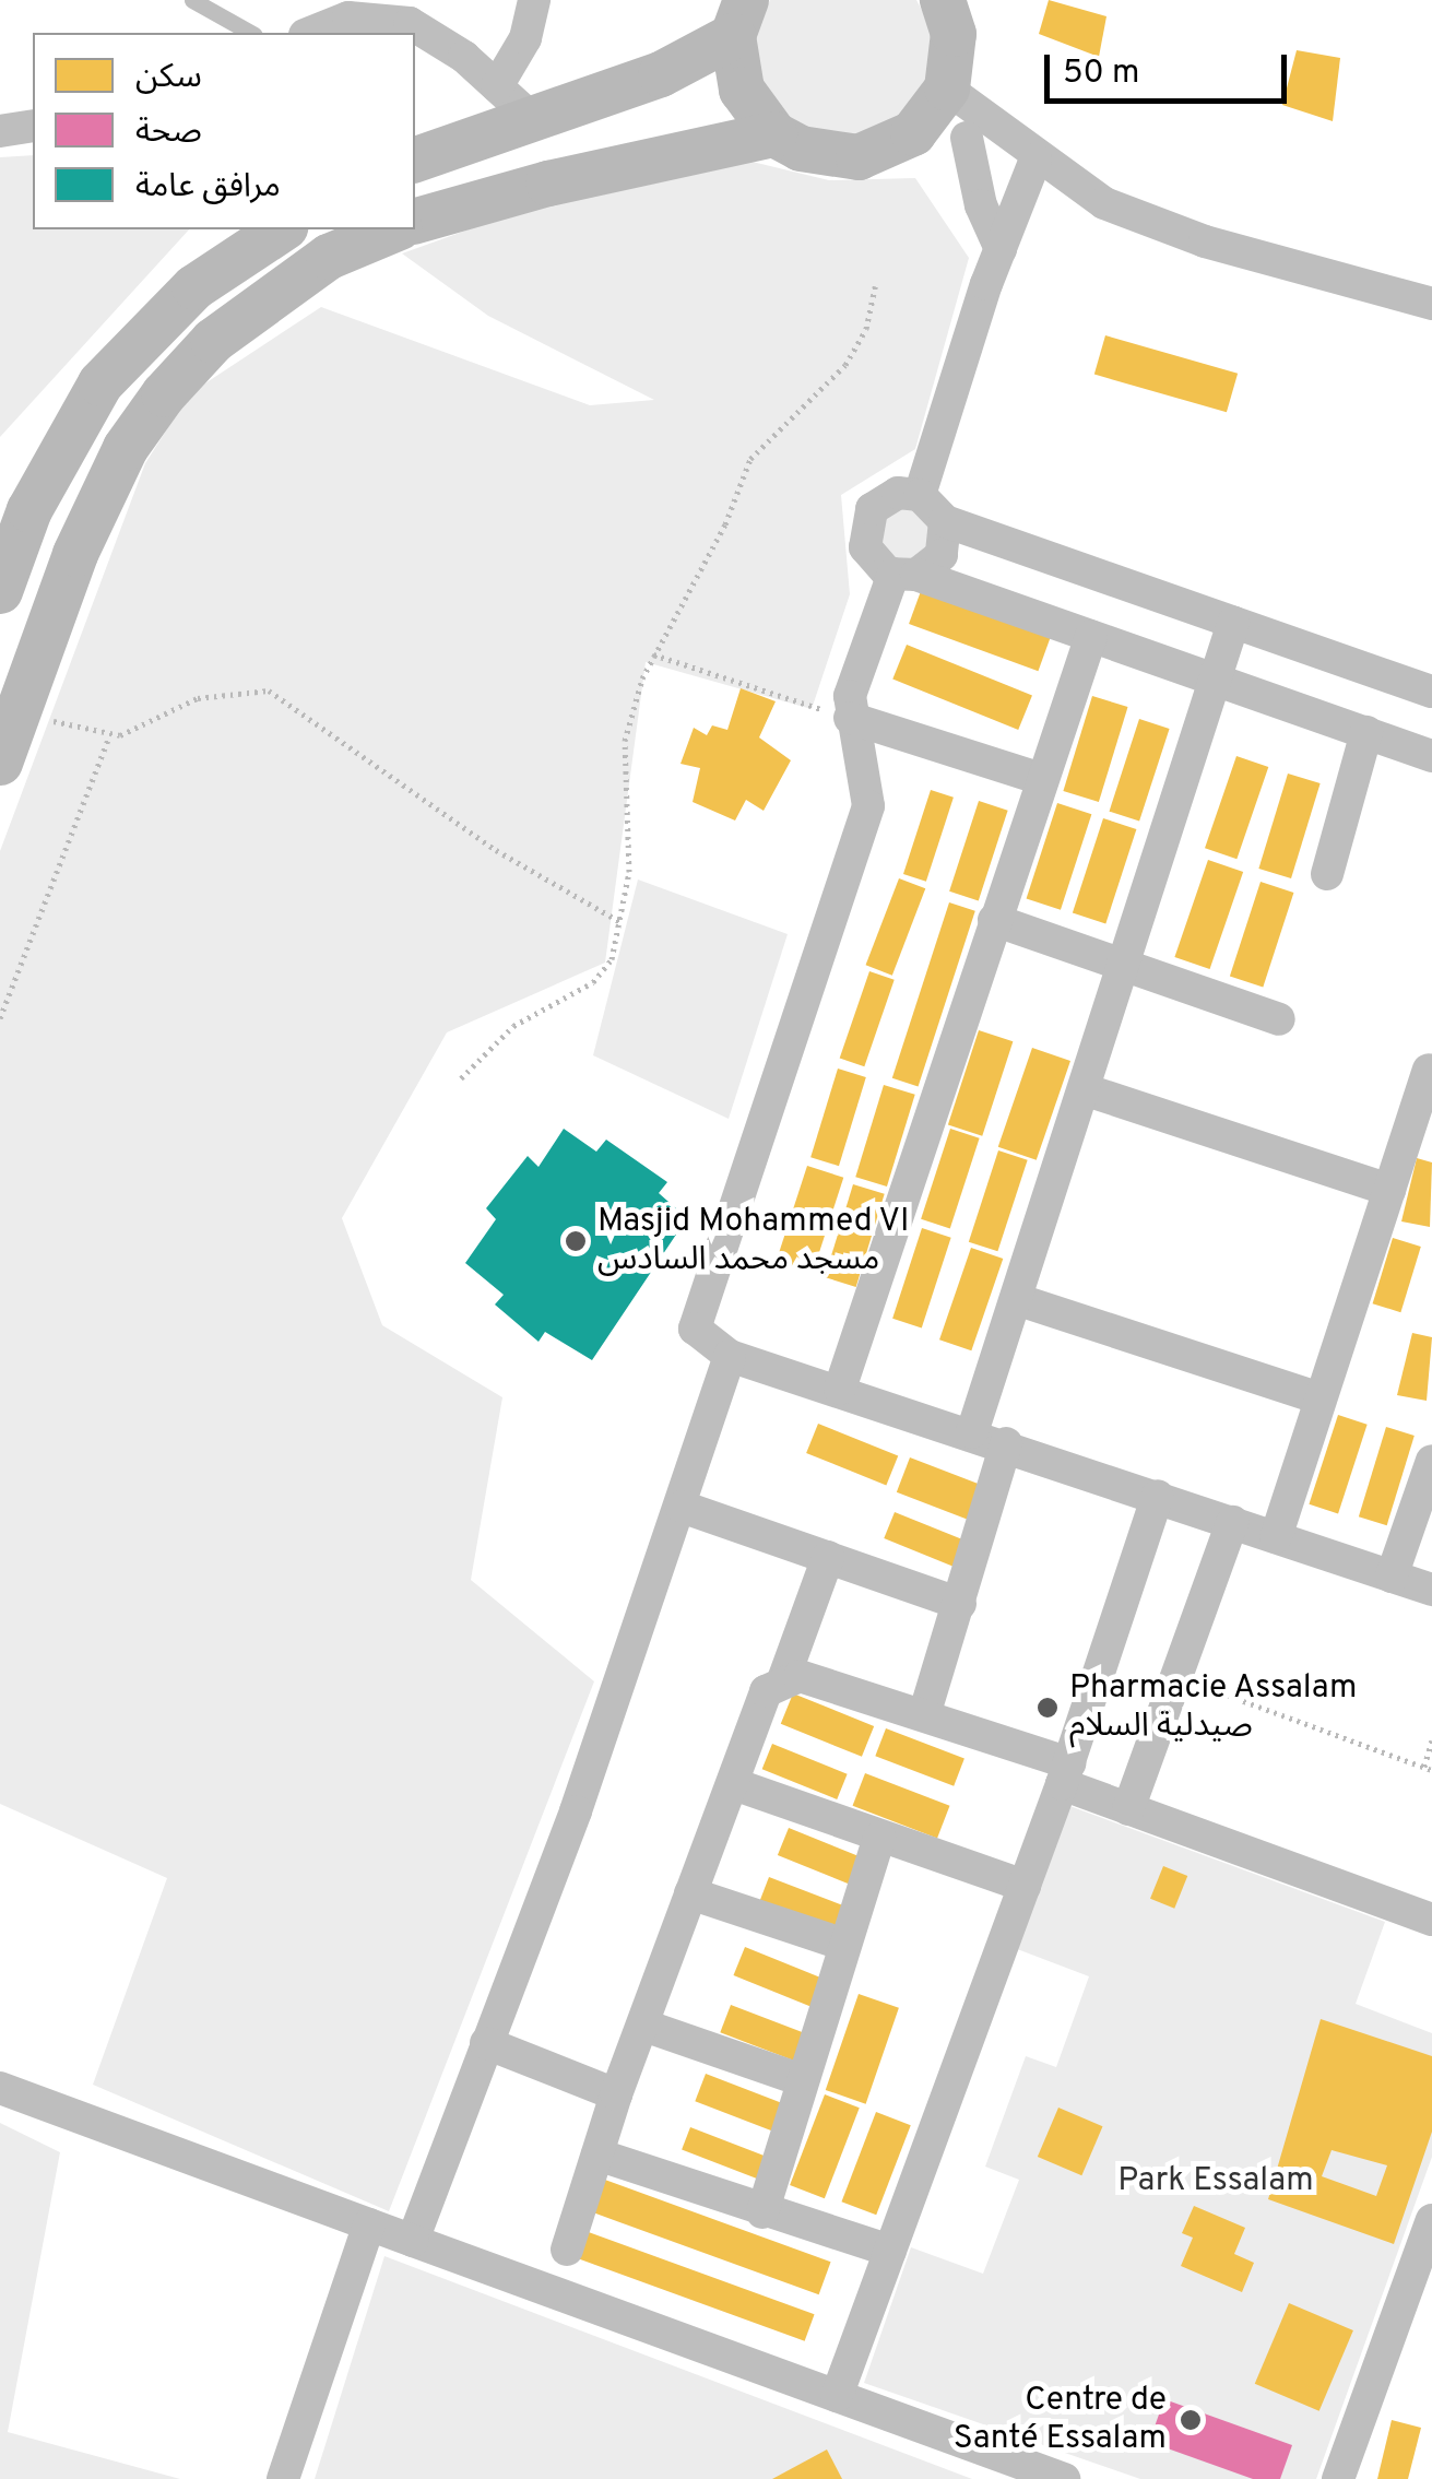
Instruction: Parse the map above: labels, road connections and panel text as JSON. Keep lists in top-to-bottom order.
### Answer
{
  "parks": ["Park Essalam"],
  "places": ["Masjid Mohammed VI مسجد محمد السادس", "Pharmacie Assalam صيدلية السلام", "Centre de Santé Essalam"],
  "legend": ["سكن", "صحة", "مرافق عامة"],
  "scale_bar": "50 m"
}
